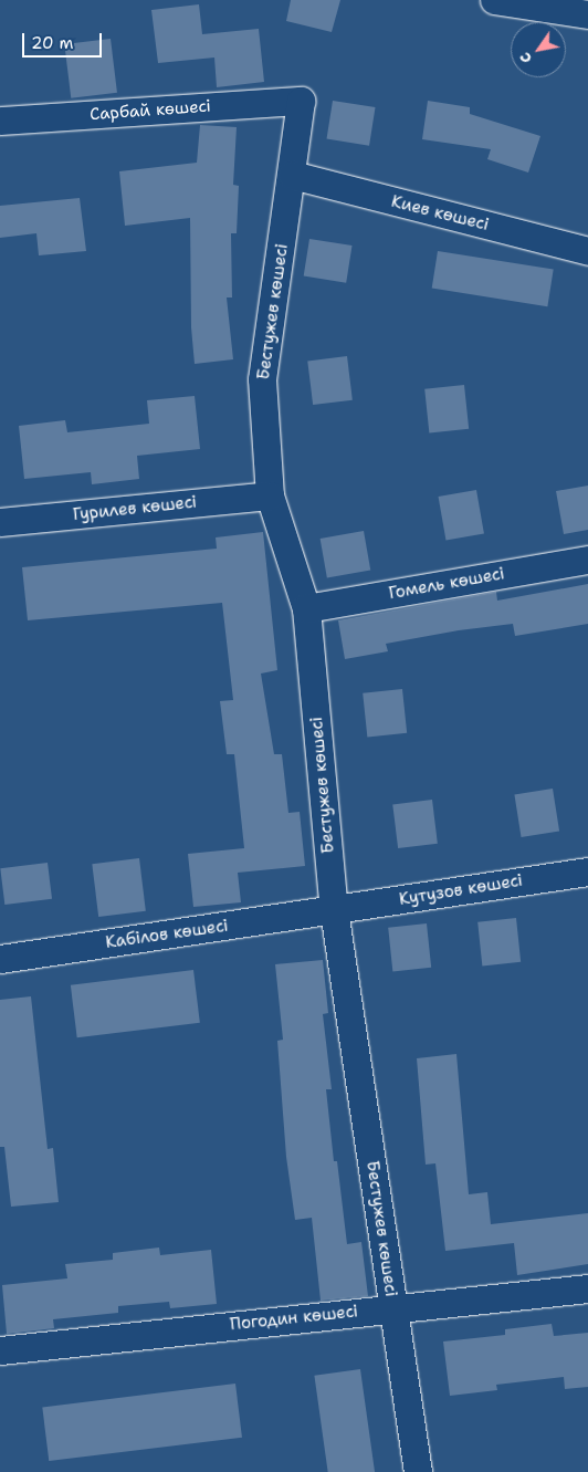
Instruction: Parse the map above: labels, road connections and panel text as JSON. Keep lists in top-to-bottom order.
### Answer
{
  "streets": {
    "street": [
      "Сарбай көшесі",
      "Киев көшесі",
      "Бестужев көшесі",
      "Гурилев көшесі",
      "Гомель көшесі",
      "Кутузов көшесі",
      "Кабілов көшесі",
      "Погодин көшесі"
    ]
  },
  "crossings": [
    ["Сарбай көшесі", "Бестужев көшесі"],
    ["Киев көшесі", "Бестужев көшесі"],
    ["Бестужев көшесі", "Гурилев көшесі"],
    ["Бестужев көшесі", "Гомель көшесі"],
    ["Бестужев көшесі", "Кутузов көшесі"],
    ["Бестужев көшесі", "Кабілов көшесі"],
    ["Бестужев көшесі", "Погодин көшесі"],
    ["Кутузов көшесі", "Кабілов көшесі"]
  ],
  "scale_bar": "20 m",
  "north": "bottom left"
}
